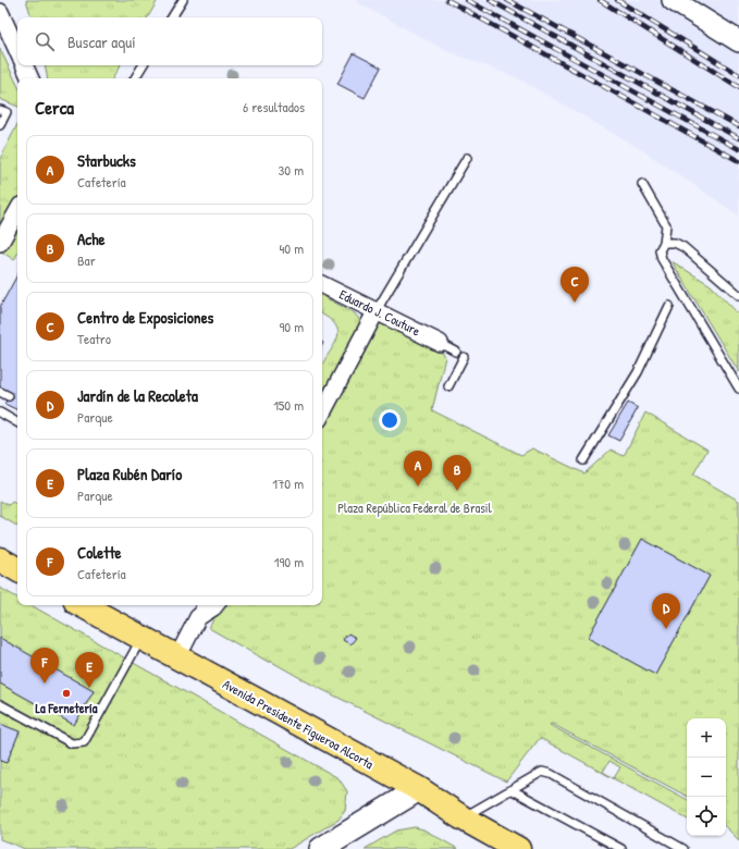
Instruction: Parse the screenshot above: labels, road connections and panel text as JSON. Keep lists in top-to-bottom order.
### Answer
{
  "streets": {
    "main road": ["Avenida Presidente Figueroa Alcorta"],
    "street": ["Eduardo J. Couture"]
  },
  "parks": ["Plaza República Federal de Brasil"],
  "places": ["La Fernetería"],
  "page": {
    "search": "Buscar aquí",
    "heading": ["Cerca", "6 resultados"],
    "list": [
      {
        "mark": "A",
        "name": "Starbucks",
        "note": "Cafetería",
        "value": "30 m"
      },
      {
        "mark": "B",
        "name": "Ache",
        "note": "Bar",
        "value": "40 m"
      },
      {
        "mark": "C",
        "name": "Centro de Exposiciones",
        "note": "Teatro",
        "value": "90 m"
      },
      {
        "mark": "D",
        "name": "Jardín de la Recoleta",
        "note": "Parque",
        "value": "150 m"
      },
      {
        "mark": "E",
        "name": "Plaza Rubén Darío",
        "note": "Parque",
        "value": "170 m"
      },
      {
        "mark": "F",
        "name": "Colette",
        "note": "Cafetería",
        "value": "190 m"
      }
    ],
    "pins": [
      "C",
      "A",
      "B",
      "D",
      "F",
      "E"
    ],
    "map_buttons": ["+", "−"]
  }
}
